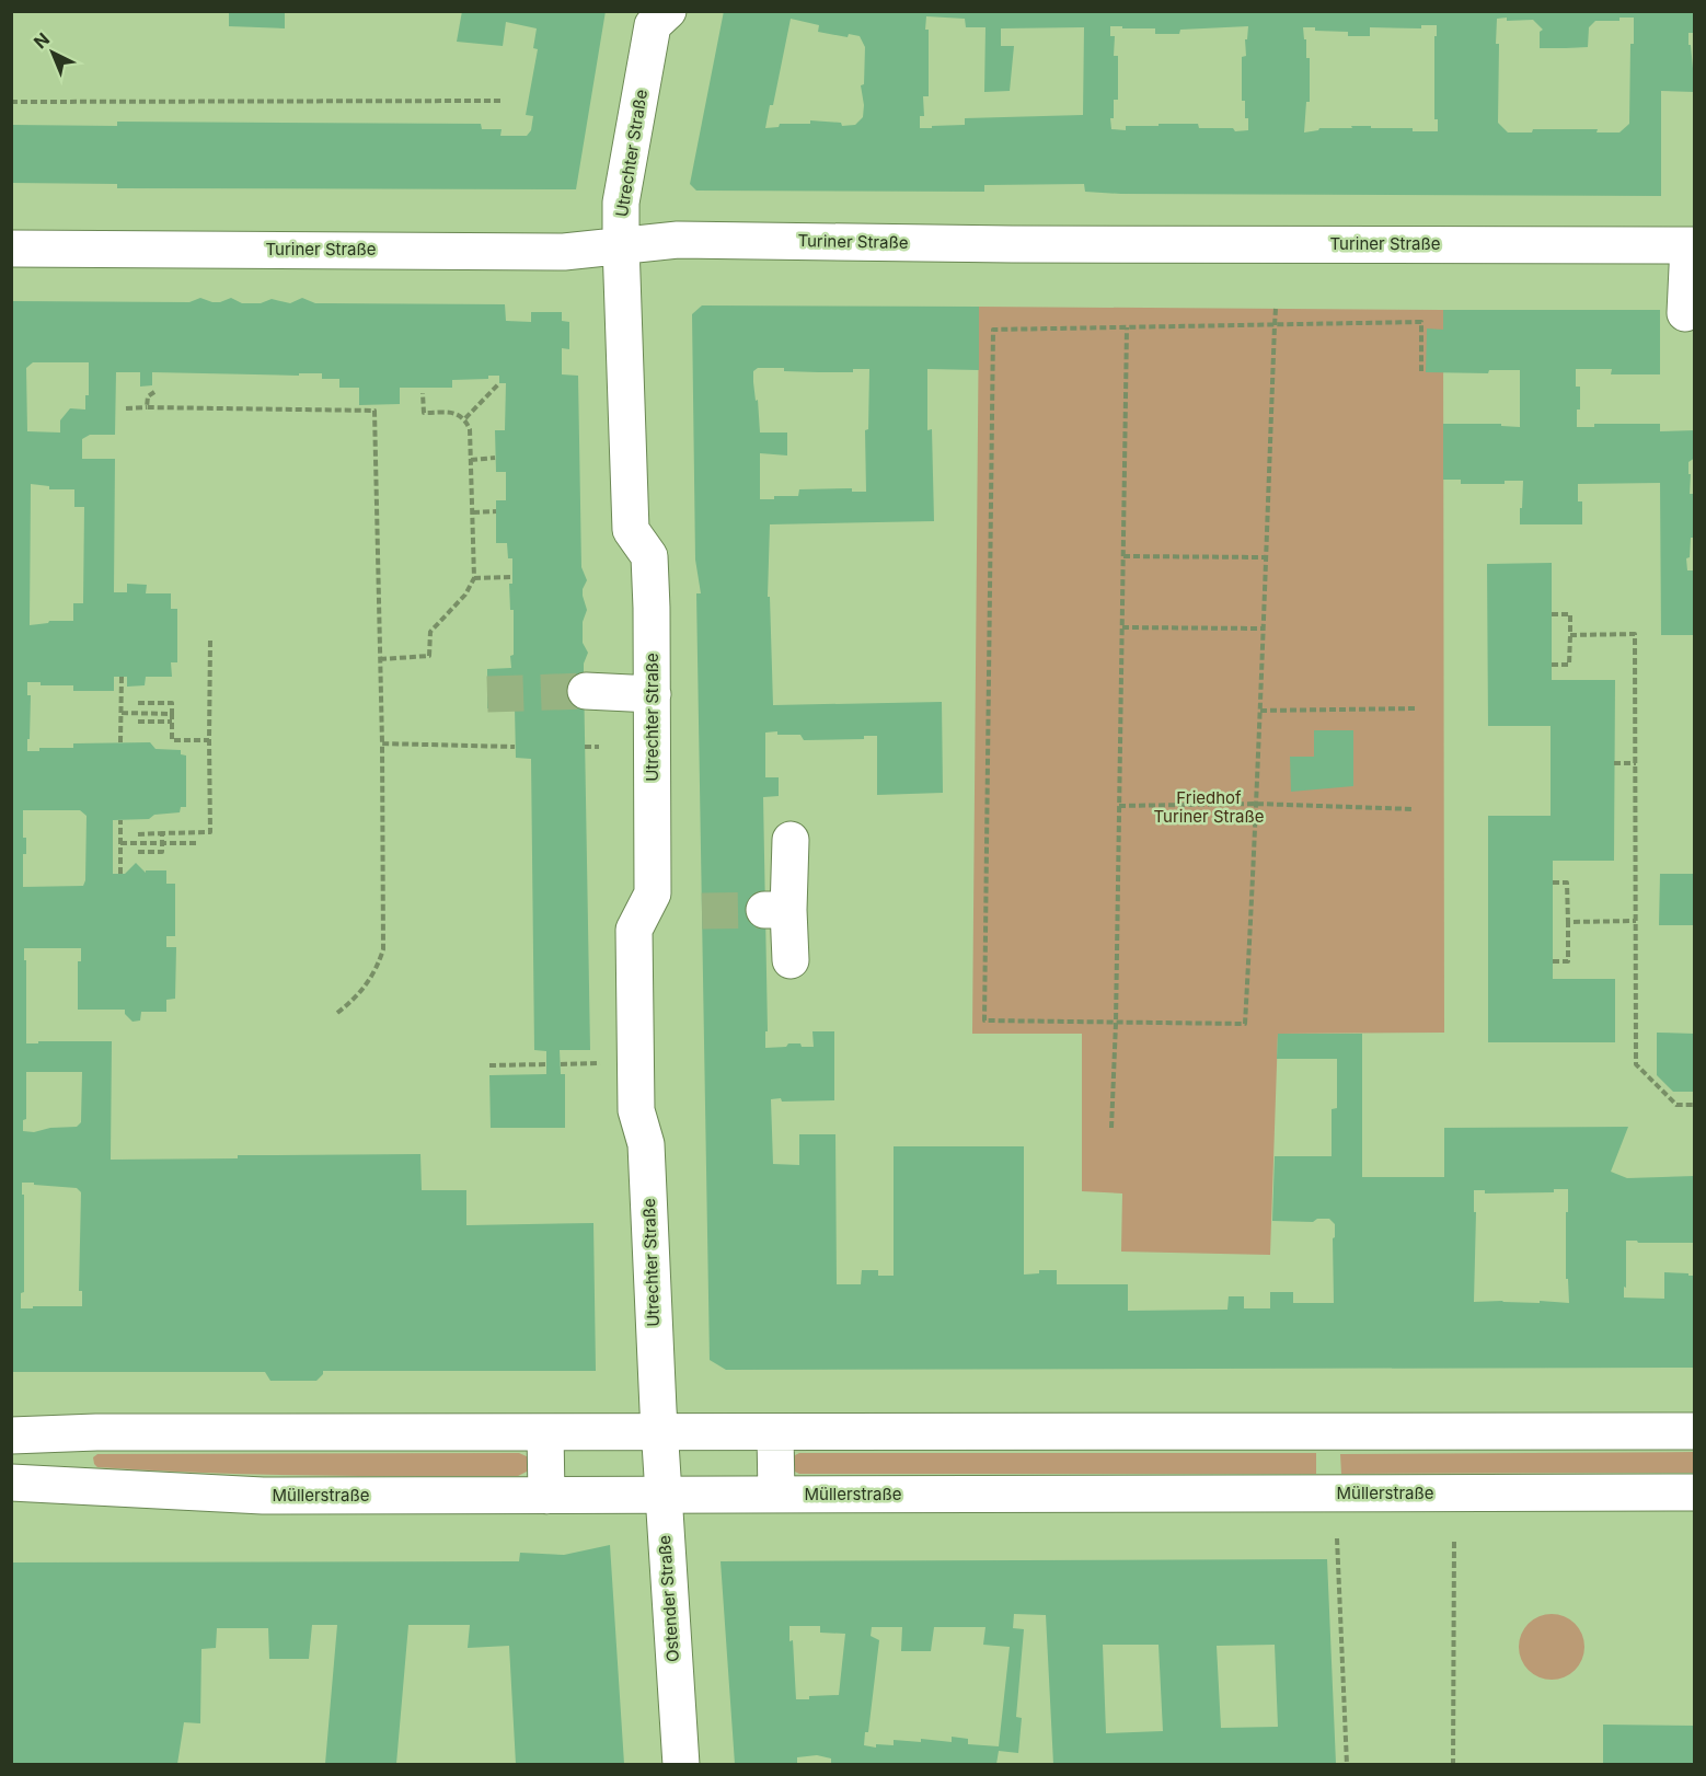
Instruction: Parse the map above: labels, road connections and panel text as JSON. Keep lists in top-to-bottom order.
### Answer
{
  "streets": {
    "main road": [
      "Utrechter Straße",
      "Turiner Straße",
      "Müllerstraße",
      "Ostender Straße"
    ]
  },
  "crossings": [
    ["Utrechter Straße", "Turiner Straße"],
    ["Utrechter Straße", "Ostender Straße"],
    ["Müllerstraße", "Ostender Straße"]
  ],
  "parks": ["Friedhof Turiner Straße"],
  "north": "top left"
}
